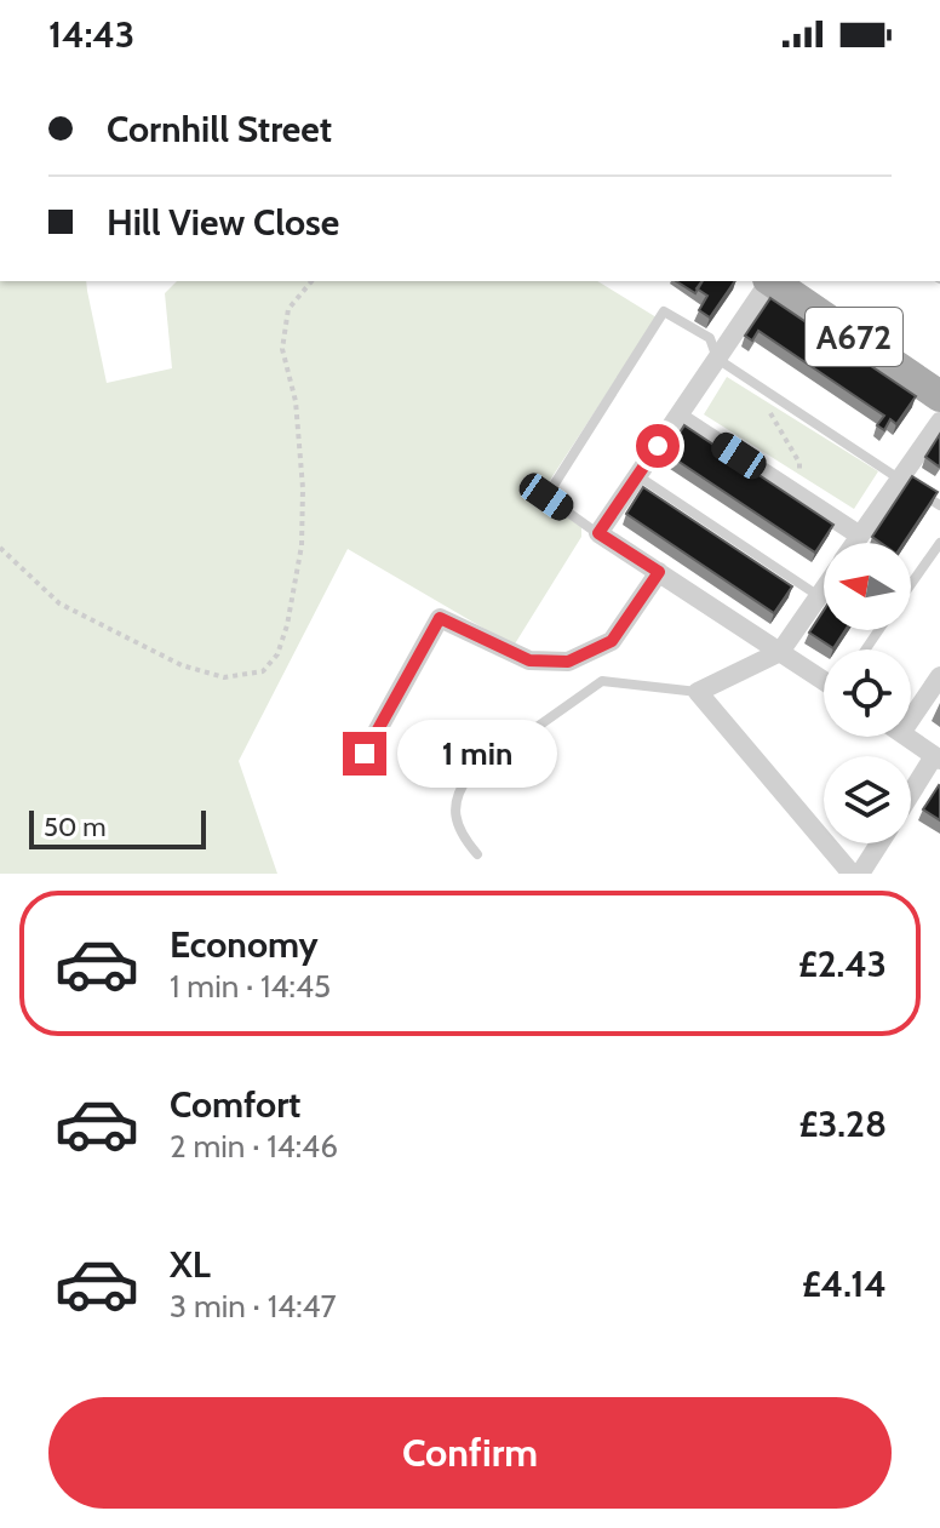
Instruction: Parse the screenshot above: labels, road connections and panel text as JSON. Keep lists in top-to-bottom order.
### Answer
{
  "streets": {
    "main road": ["A672"]
  },
  "scale_bar": "50 m",
  "north": "left",
  "page": {
    "status": "14:43",
    "banner": ["Cornhill Street", "Hill View Close"],
    "bubble": "1 min",
    "scale": "50 m",
    "list": [
      {
        "name": "Economy",
        "note": "1 min · 14:45",
        "value": "£2.43"
      },
      {
        "name": "Comfort",
        "note": "2 min · 14:46",
        "value": "£3.28"
      },
      {
        "name": "XL",
        "note": "3 min · 14:47",
        "value": "£4.14"
      }
    ],
    "buttons": "Confirm"
  }
}
